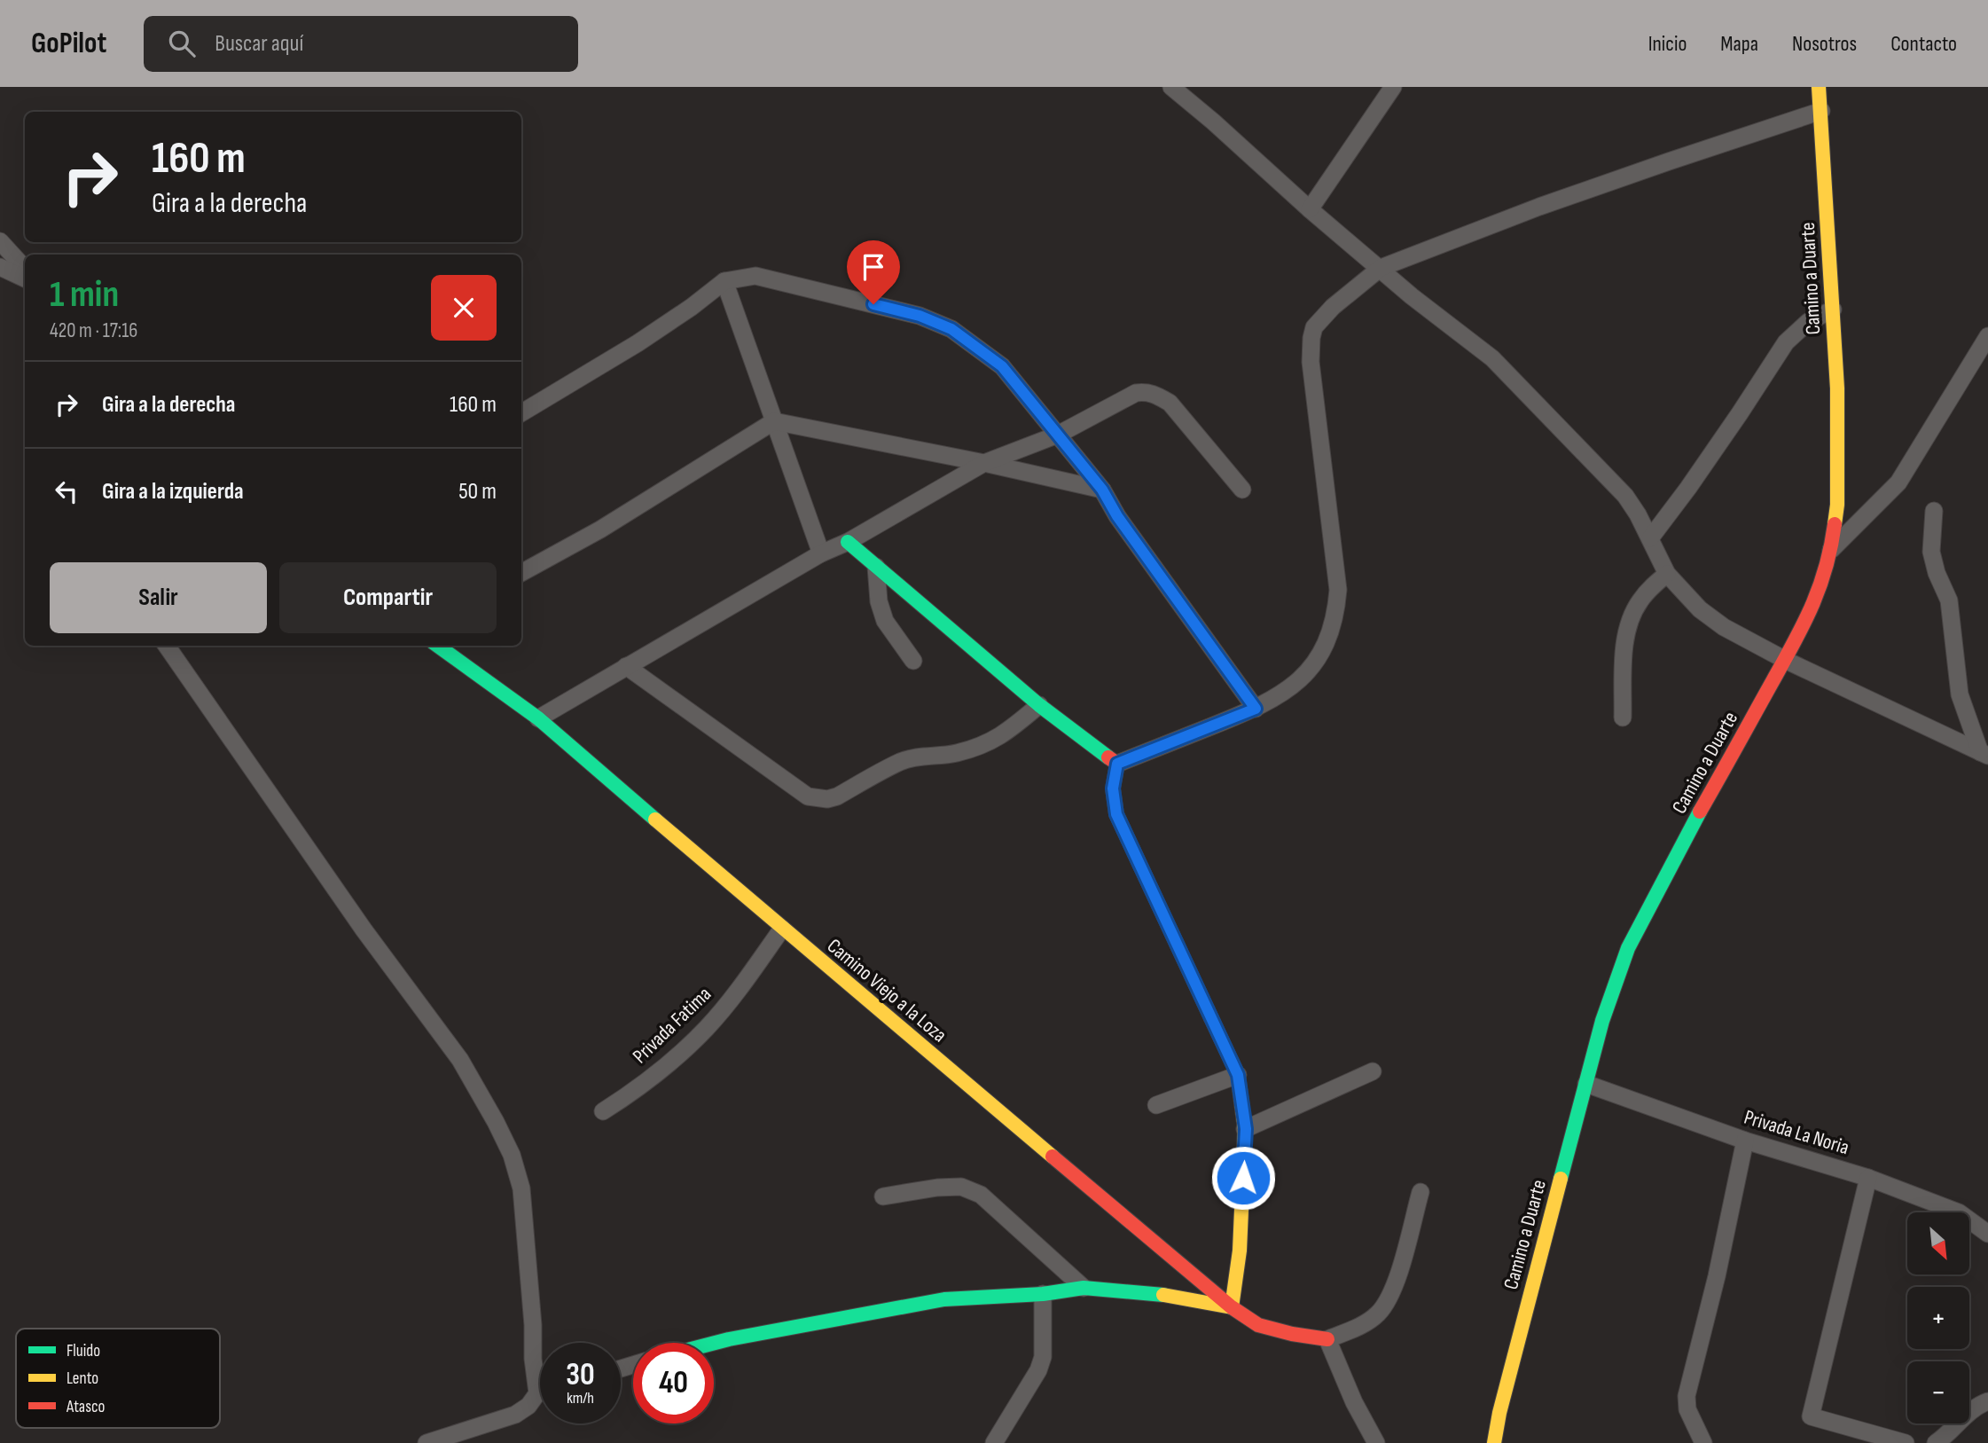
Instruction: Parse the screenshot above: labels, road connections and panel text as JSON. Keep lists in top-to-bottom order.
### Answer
{
  "streets": {
    "street": [
      "Camino a Duarte",
      "Camino Viejo a la Loza",
      "Privada Fatima",
      "Privada La Noria"
    ]
  },
  "crossings": [
    ["Camino a Duarte", "Privada La Noria"],
    ["Camino Viejo a la Loza", "Privada Fatima"]
  ],
  "legend": ["Fluido", "Lento", "Atasco"],
  "north": "bottom right",
  "page": {
    "header": "GoPilot",
    "search": "Buscar aquí",
    "nav": [
      "Inicio",
      "Mapa",
      "Nosotros",
      "Contacto"
    ],
    "turn": ["160 m", "Gira a la derecha"],
    "heading": ["1 min", "420 m · 17:16"],
    "list": [
      {
        "name": "Gira a la derecha",
        "value": "160 m"
      },
      {
        "name": "Gira a la izquierda",
        "value": "50 m"
      }
    ],
    "buttons": ["Salir", "Compartir"],
    "map_buttons": ["+", "−"],
    "speed": "30 km/h",
    "limit": "40"
  }
}
